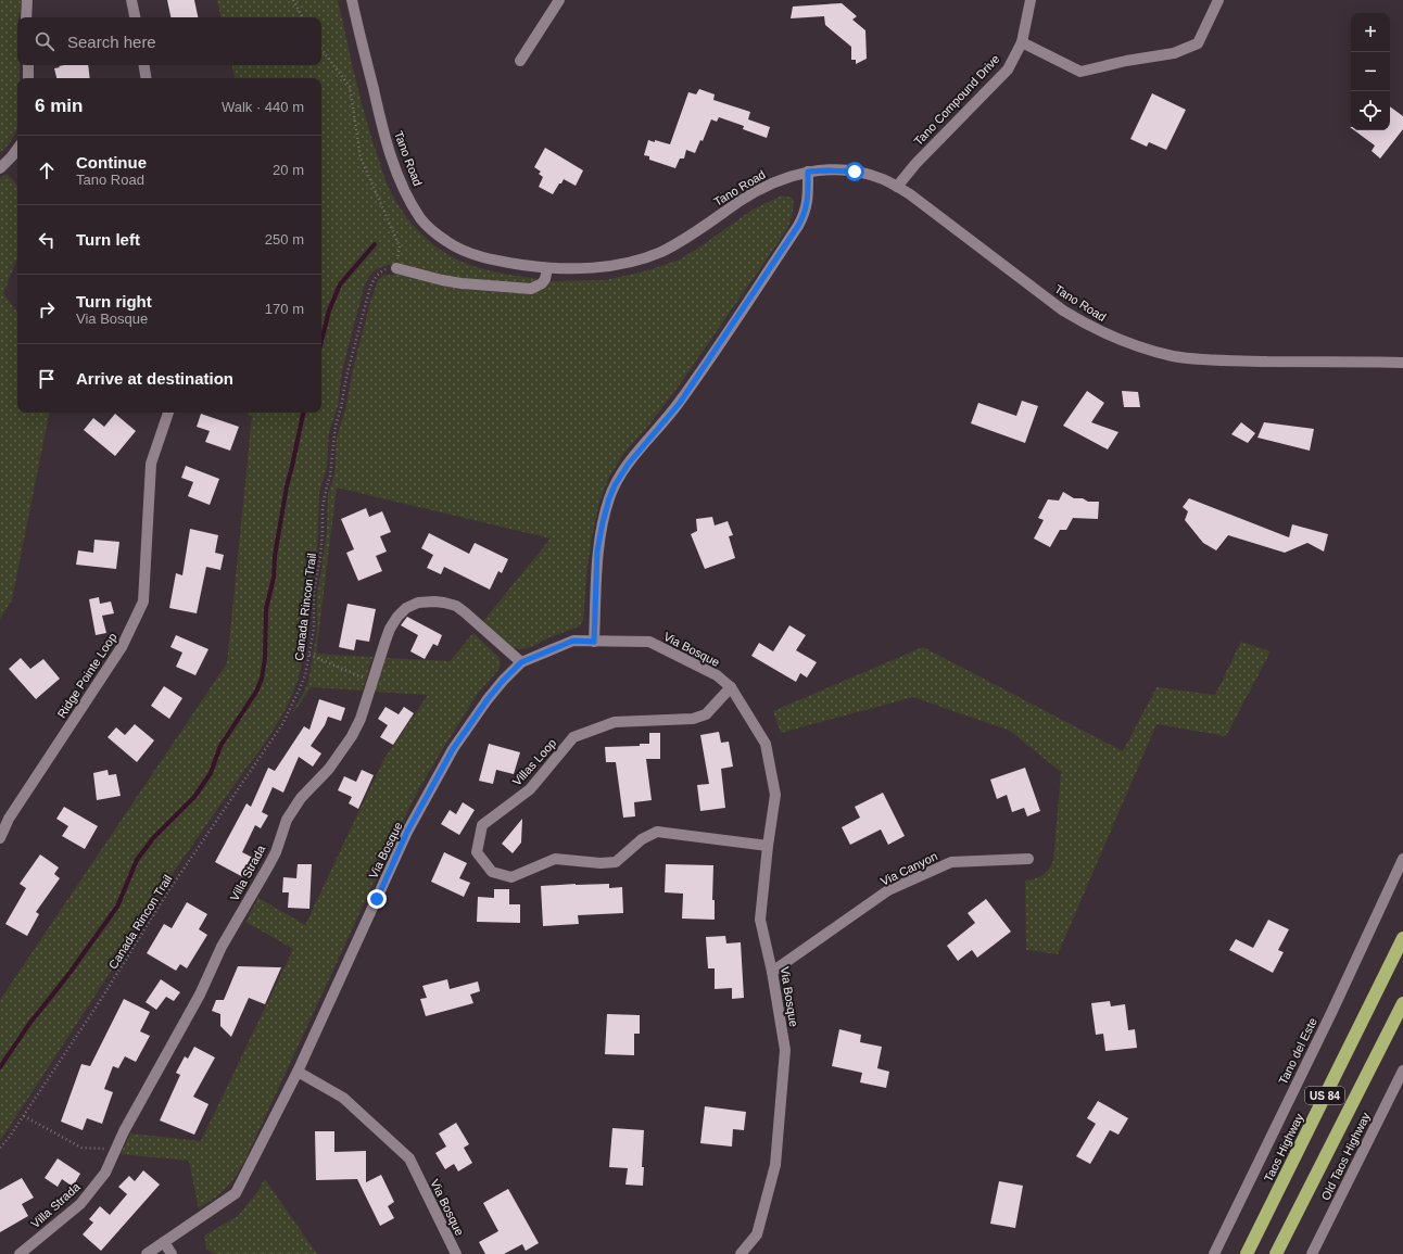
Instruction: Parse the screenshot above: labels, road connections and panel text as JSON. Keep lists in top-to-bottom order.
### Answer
{
  "streets": {
    "highway": ["US 84", "Taos Highway"],
    "street": [
      "Tano Compound Drive",
      "Tano Road",
      "Via Bosque",
      "Ridge Pointe Loop",
      "Villas Loop",
      "Via Canyon",
      "Villa Strada",
      "Tano del Este",
      "Old Taos Highway"
    ],
    "path": ["Canada Rincon Trail"]
  },
  "crossings": [
    ["Tano Compound Drive", "Tano Road"],
    ["Via Bosque", "Villas Loop"],
    ["Via Bosque", "Via Canyon"],
    ["Via Bosque", "Villa Strada"]
  ],
  "page": {
    "map_buttons": ["+", "−"],
    "search": "Search here",
    "heading": ["6 min", "Walk · 440 m"],
    "list": [
      ["Continue", "Tano Road", "20 m"],
      ["Turn left", "250 m"],
      ["Turn right", "Via Bosque", "170 m"],
      "Arrive at destination"
    ]
  }
}
